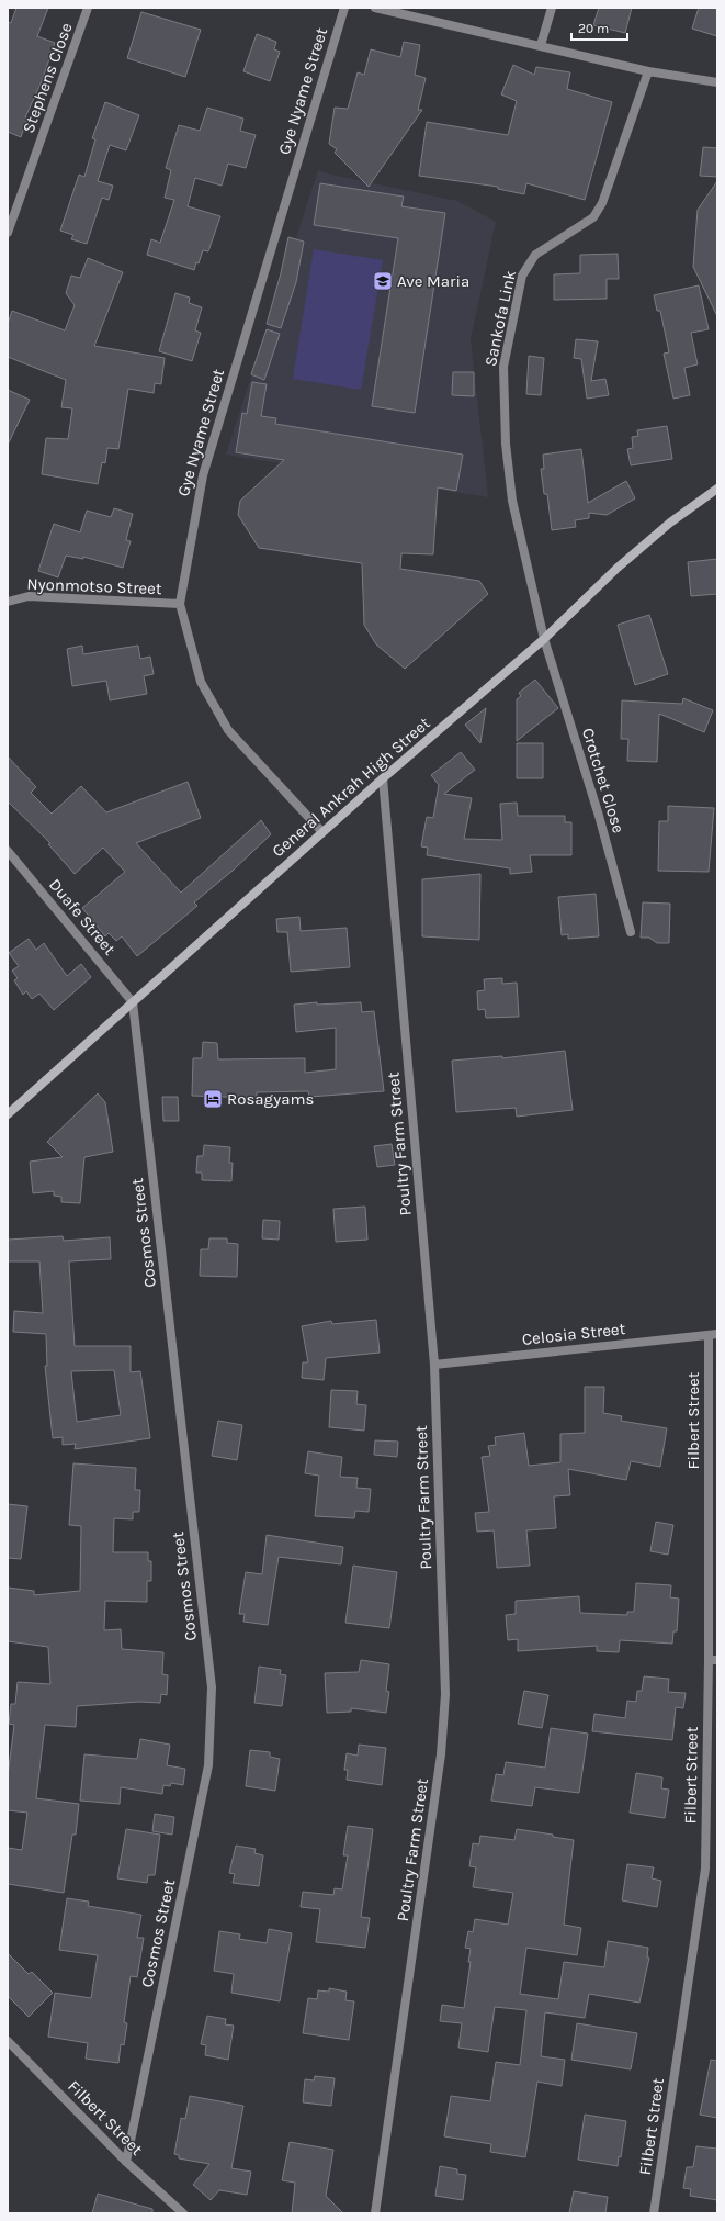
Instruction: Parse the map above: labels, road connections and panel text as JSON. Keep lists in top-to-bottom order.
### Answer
{
  "streets": {
    "main road": ["General Ankrah High Street"],
    "street": [
      "Stephens Close",
      "Gye Nyame Street",
      "Sankofa Link",
      "Nyonmotso Street",
      "Crotchet Close",
      "Duafe Street",
      "Poultry Farm Street",
      "Cosmos Street",
      "Celosia Street",
      "Filbert Street"
    ]
  },
  "crossings": [
    ["Gye Nyame Street", "Nyonmotso Street"],
    ["Gye Nyame Street", "General Ankrah High Street"],
    ["Sankofa Link", "Crotchet Close"],
    ["Sankofa Link", "General Ankrah High Street"],
    ["Crotchet Close", "General Ankrah High Street"],
    ["General Ankrah High Street", "Duafe Street"],
    ["General Ankrah High Street", "Poultry Farm Street"],
    ["General Ankrah High Street", "Cosmos Street"],
    ["Duafe Street", "Cosmos Street"],
    ["Poultry Farm Street", "Celosia Street"],
    ["Cosmos Street", "Filbert Street"],
    ["Celosia Street", "Filbert Street"]
  ],
  "places": {
    "school or university": ["Ave Maria"],
    "hotel": ["Rosagyams"]
  },
  "scale_bar": "20 m"
}
